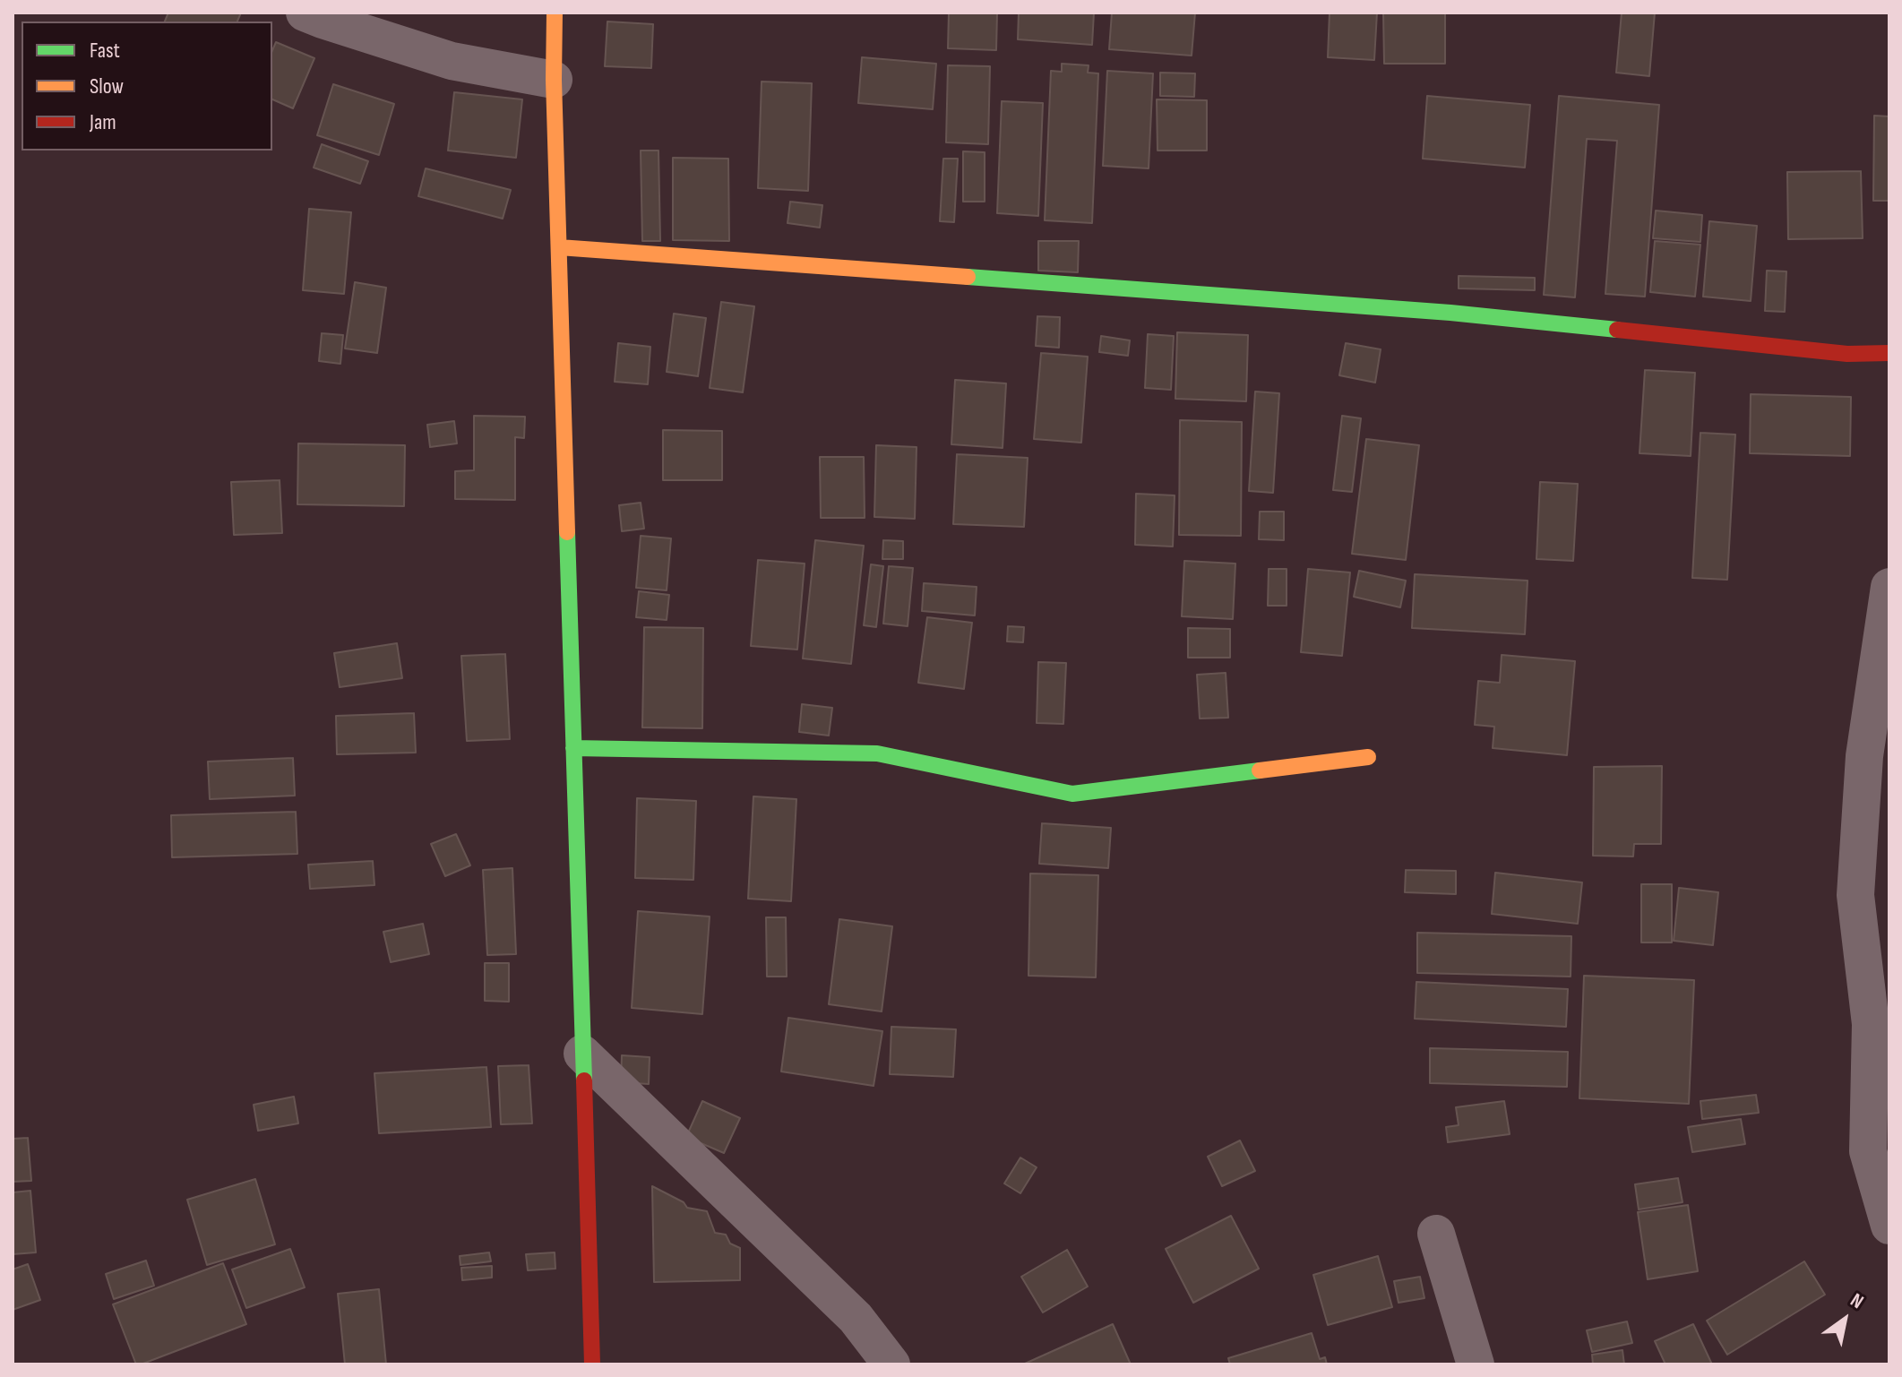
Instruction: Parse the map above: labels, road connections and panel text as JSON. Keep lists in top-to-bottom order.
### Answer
{
  "legend": ["Fast", "Slow", "Jam"],
  "north": "top right"
}
